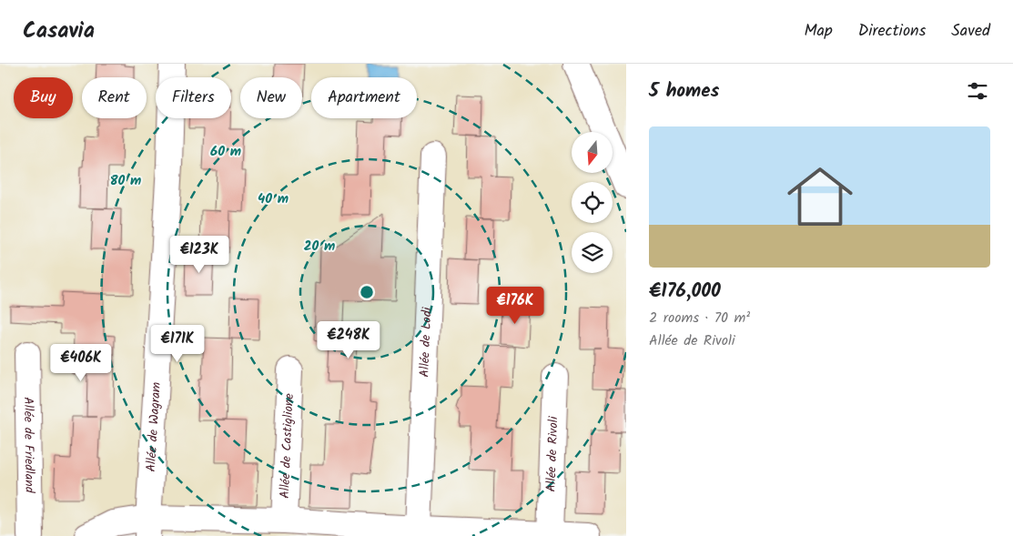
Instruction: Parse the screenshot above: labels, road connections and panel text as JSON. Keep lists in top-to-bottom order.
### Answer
{
  "streets": {
    "street": [
      "Allée de Lodi",
      "Allée de Wagram",
      "Allée de Friedland",
      "Allée de Castiglione",
      "Allée de Rivoli"
    ]
  },
  "north": "bottom",
  "page": {
    "header": "Casavia",
    "nav": ["Map", "Directions", "Saved"],
    "heading": "5 homes",
    "chip": [
      "Buy",
      "Rent",
      "Filters",
      "New",
      "Apartment"
    ],
    "list": [
      {
        "name": "€176,000",
        "note": "2 rooms · 70 m² · Allée de Rivoli"
      }
    ],
    "price": [
      "€123K",
      "€176K",
      "€248K",
      "€171K",
      "€406K"
    ]
  },
  "rings": [
    "60 m",
    "80 m",
    "40 m",
    "20 m"
  ]
}
